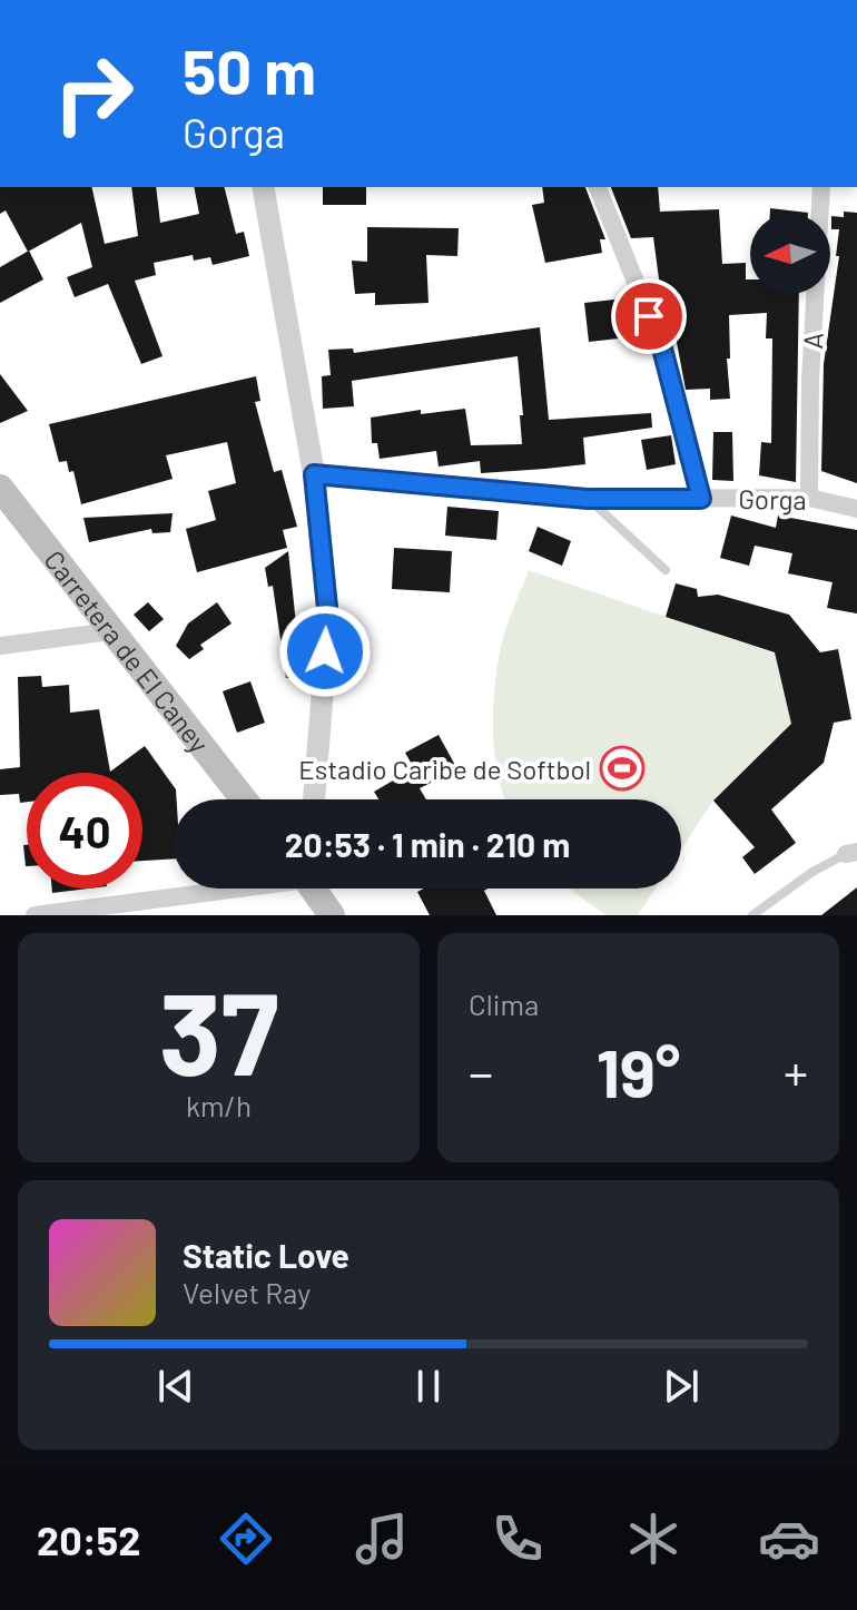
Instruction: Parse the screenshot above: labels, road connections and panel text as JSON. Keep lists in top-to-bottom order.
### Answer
{
  "streets": {
    "main road": ["Carretera de El Caney"],
    "street": ["A", "Gorga"]
  },
  "crossings": [
    ["A", "Gorga"]
  ],
  "places": {
    "sports": ["Estadio Caribe de Softbol"]
  },
  "north": "left",
  "page": {
    "turn": ["50 m", "Gorga"],
    "limit": "40",
    "trip": "20:53 · 1 min · 210 m",
    "tile": [
      ["37", "km/h"],
      "Clima"
    ],
    "heat": ["−", "19°", "+"],
    "song": ["Static Love", "Velvet Ray"],
    "tabs": "20:52"
  }
}
